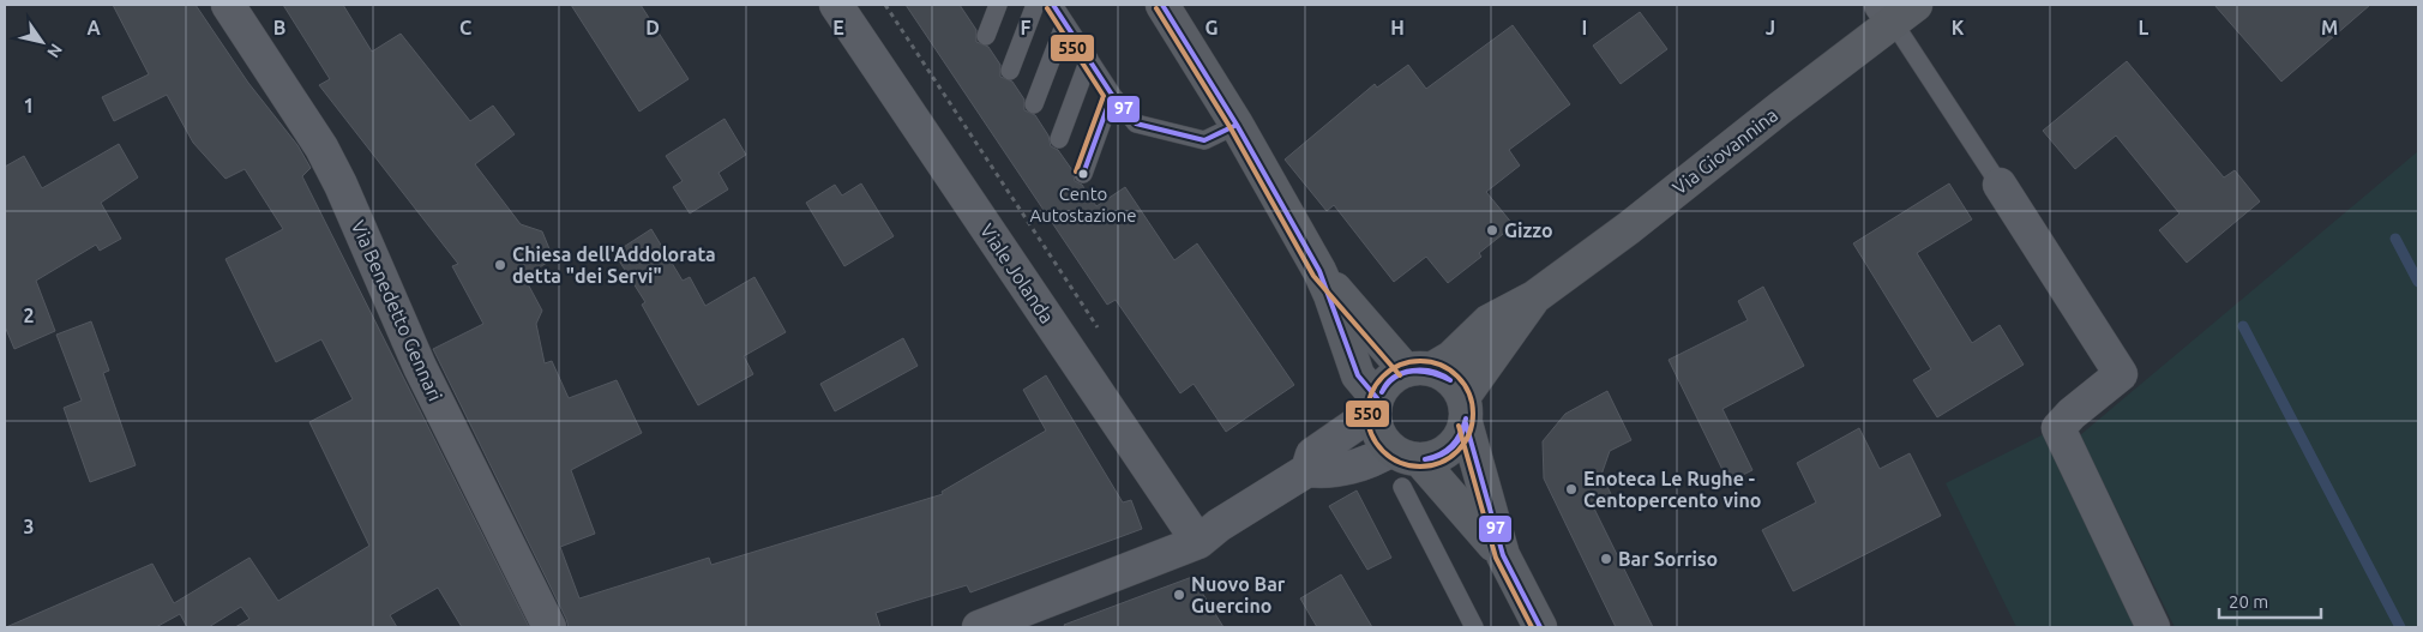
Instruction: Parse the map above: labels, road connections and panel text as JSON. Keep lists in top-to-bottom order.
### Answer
{
  "streets": {
    "main road": ["Via Giovannina"],
    "street": ["Viale Jolanda", "Via Benedetto Gennari"]
  },
  "places": [
    "Cento Autostazione",
    "Gizzo",
    "Chiesa dell'Addolorata detta \"dei Servi\"",
    "Enoteca Le Rughe - Centopercento vino",
    "Bar Sorriso",
    "Nuovo Bar Guercino"
  ],
  "lines": ["transit line 97", "transit line 550"],
  "scale_bar": "20 m",
  "north": "bottom right",
  "grid": {
    "columns": [
      "A",
      "B",
      "C",
      "D",
      "E",
      "F",
      "G",
      "H",
      "I",
      "J",
      "K",
      "L",
      "M"
    ],
    "rows": ["1", "2", "3"]
  }
}
